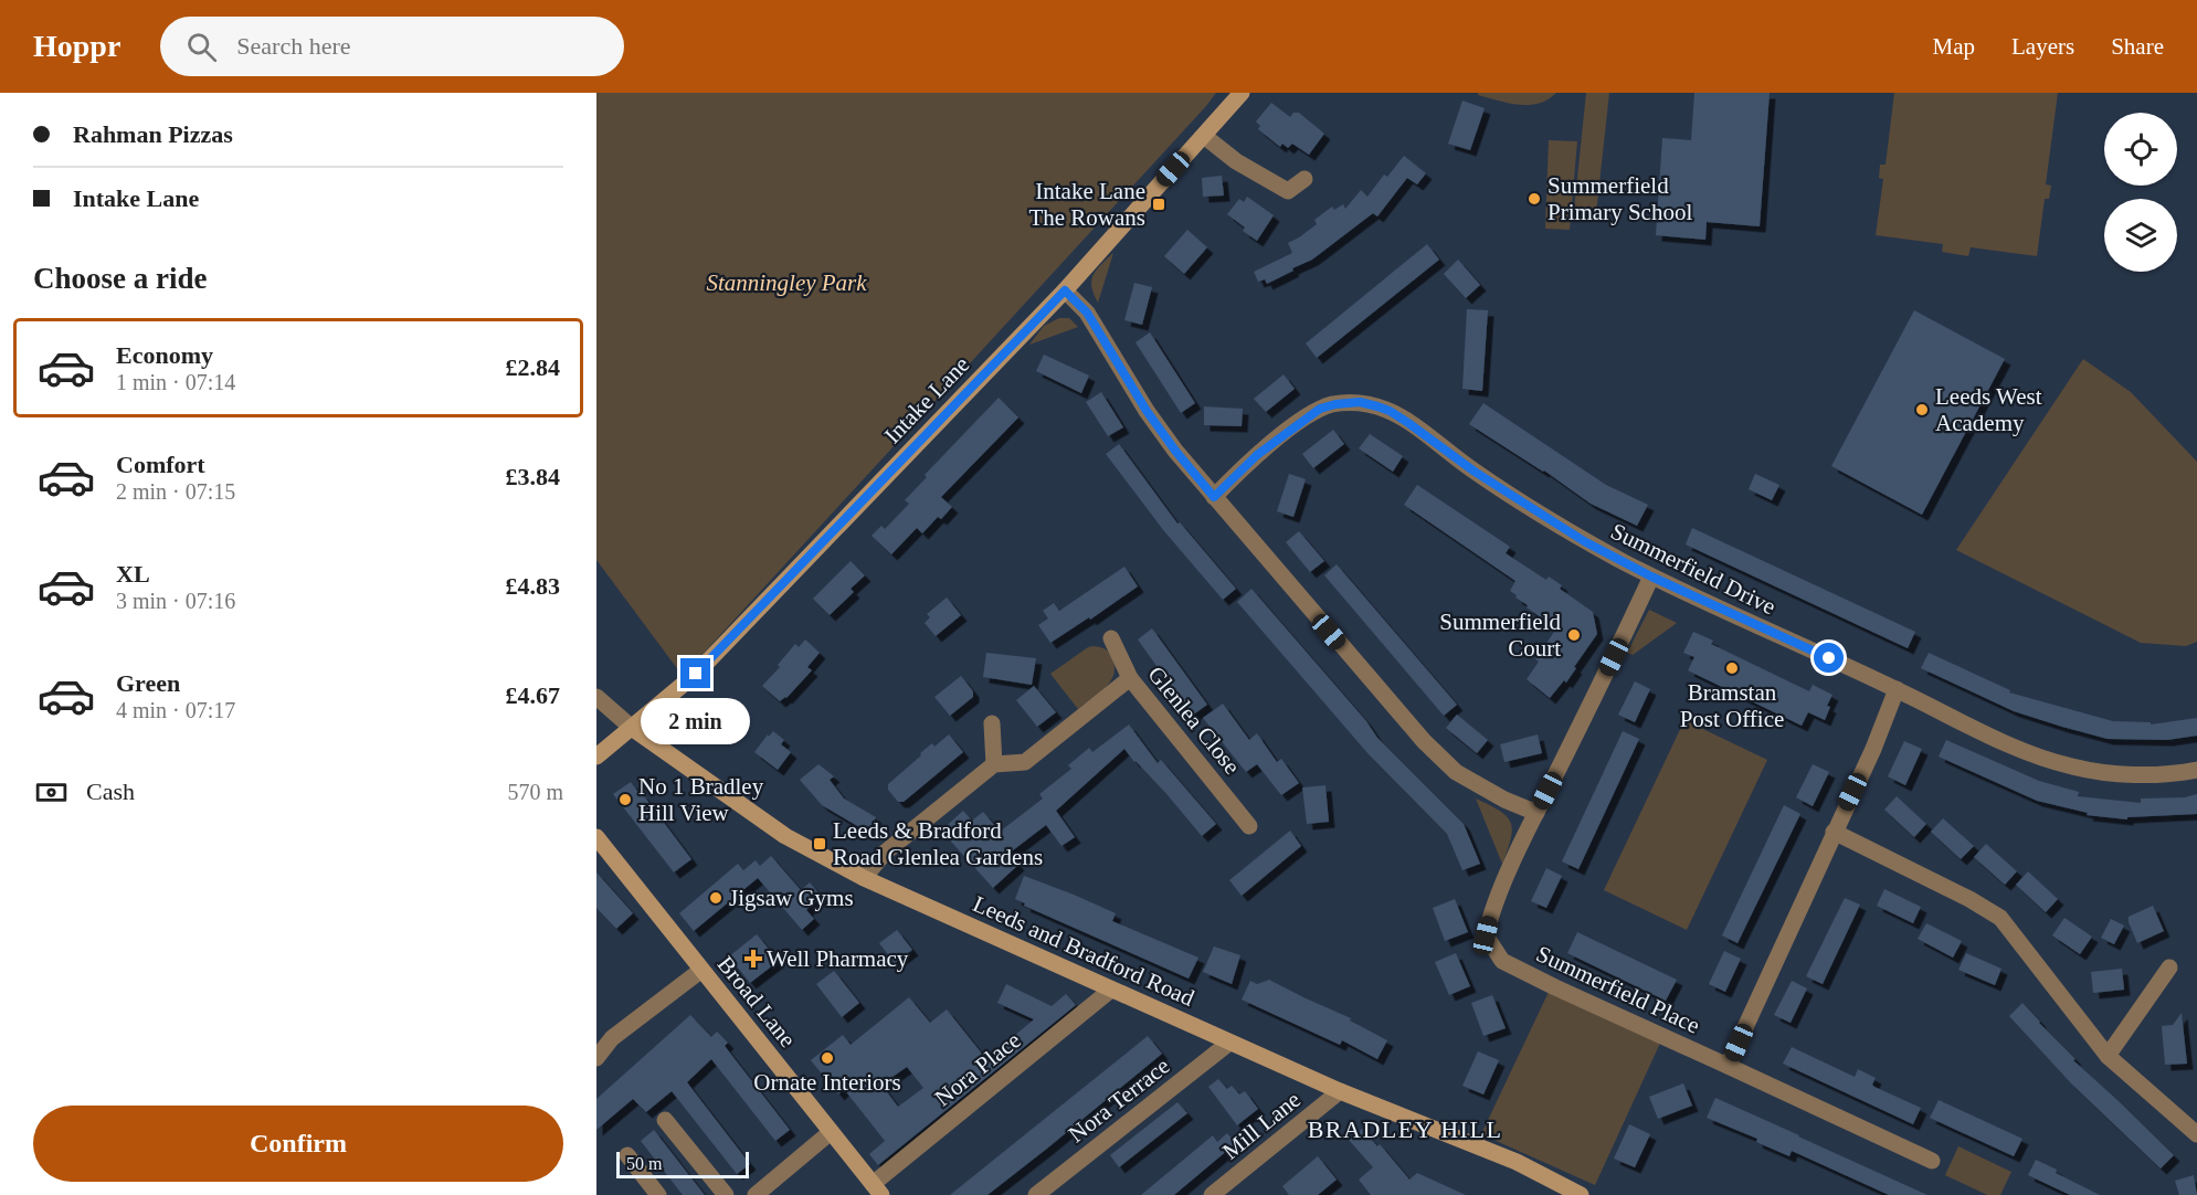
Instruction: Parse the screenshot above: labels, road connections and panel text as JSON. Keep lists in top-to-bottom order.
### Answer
{
  "streets": {
    "street": [
      "Intake Lane",
      "Summerfield Drive",
      "Glenlea Close",
      "Leeds and Bradford Road",
      "Summerfield Place",
      "Broad Lane",
      "Nora Place",
      "Nora Terrace",
      "Mill Lane"
    ]
  },
  "crossings": [
    ["Intake Lane", "Leeds and Bradford Road"],
    ["Summerfield Drive", "Summerfield Place"],
    ["Leeds and Bradford Road", "Nora Place"],
    ["Leeds and Bradford Road", "Nora Terrace"],
    ["Leeds and Bradford Road", "Mill Lane"],
    ["Broad Lane", "Nora Place"]
  ],
  "districts": ["BRADLEY HILL"],
  "parks": ["Stanningley Park"],
  "places": {
    "other": [
      "Summerfield Primary School",
      "Leeds West Academy",
      "Summerfield Court",
      "Bramstan Post Office",
      "No 1 Bradley Hill View",
      "Jigsaw Gyms",
      "Ornate Interiors"
    ],
    "transit": ["Intake Lane The Rowans", "Leeds & Bradford Road Glenlea Gardens"],
    "health": ["Well Pharmacy"]
  },
  "scale_bar": "50 m",
  "page": {
    "header": "Hoppr",
    "search": "Search here",
    "nav": ["Map", "Layers", "Share"],
    "banner": ["Rahman Pizzas", "Intake Lane"],
    "heading": "Choose a ride",
    "list": [
      {
        "name": "Economy",
        "note": "1 min · 07:14",
        "value": "£2.84"
      },
      {
        "name": "Comfort",
        "note": "2 min · 07:15",
        "value": "£3.84"
      },
      {
        "name": "XL",
        "note": "3 min · 07:16",
        "value": "£4.83"
      },
      {
        "name": "Green",
        "note": "4 min · 07:17",
        "value": "£4.67"
      }
    ],
    "bubble": "2 min",
    "pay": ["Cash", "570 m"],
    "buttons": "Confirm",
    "scale": "50 m"
  }
}
